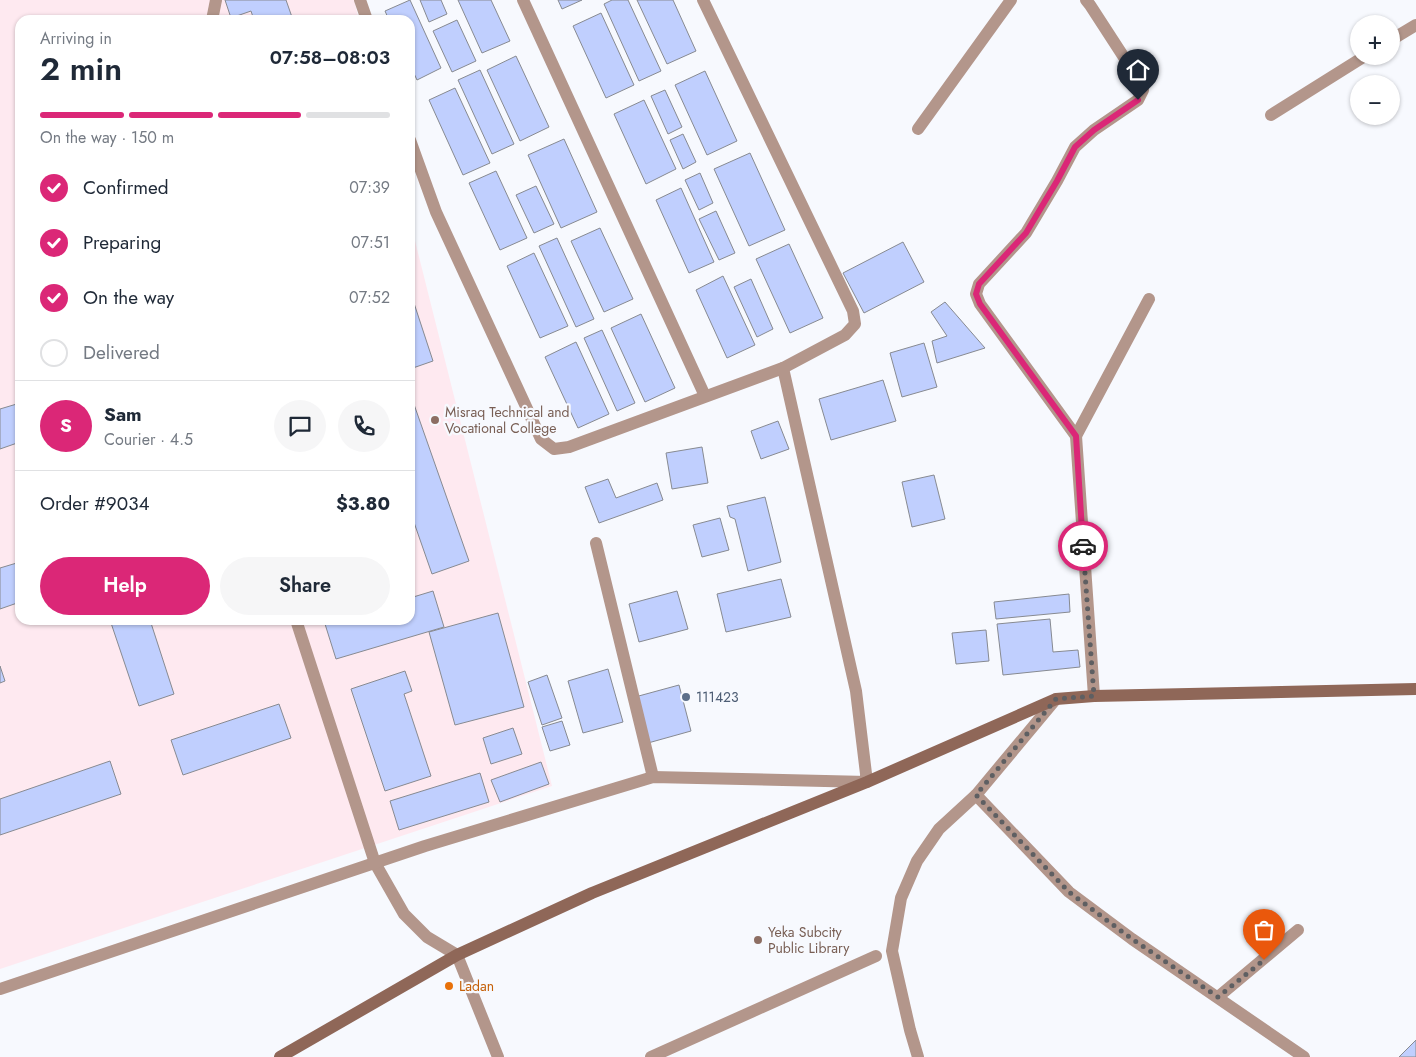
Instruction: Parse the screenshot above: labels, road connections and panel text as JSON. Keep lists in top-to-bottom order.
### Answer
{
  "places": [
    "Misraq Technical and Vocational College",
    "111423",
    "Yeka Subcity Public Library",
    "Ladan"
  ],
  "page": {
    "map_buttons": ["+", "−"],
    "heading": ["2 min", "Arriving in", "07:58–08:03"],
    "panel": [
      "Sam",
      "Courier · 4.5",
      "Order #9034",
      "$3.80"
    ],
    "bar": "On the way · 150 m",
    "list": [
      ["Confirmed", "07:39"],
      ["Preparing", "07:51"],
      ["On the way", "07:52"],
      "Delivered"
    ],
    "round": "S",
    "buttons": ["Help", "Share"]
  }
}
